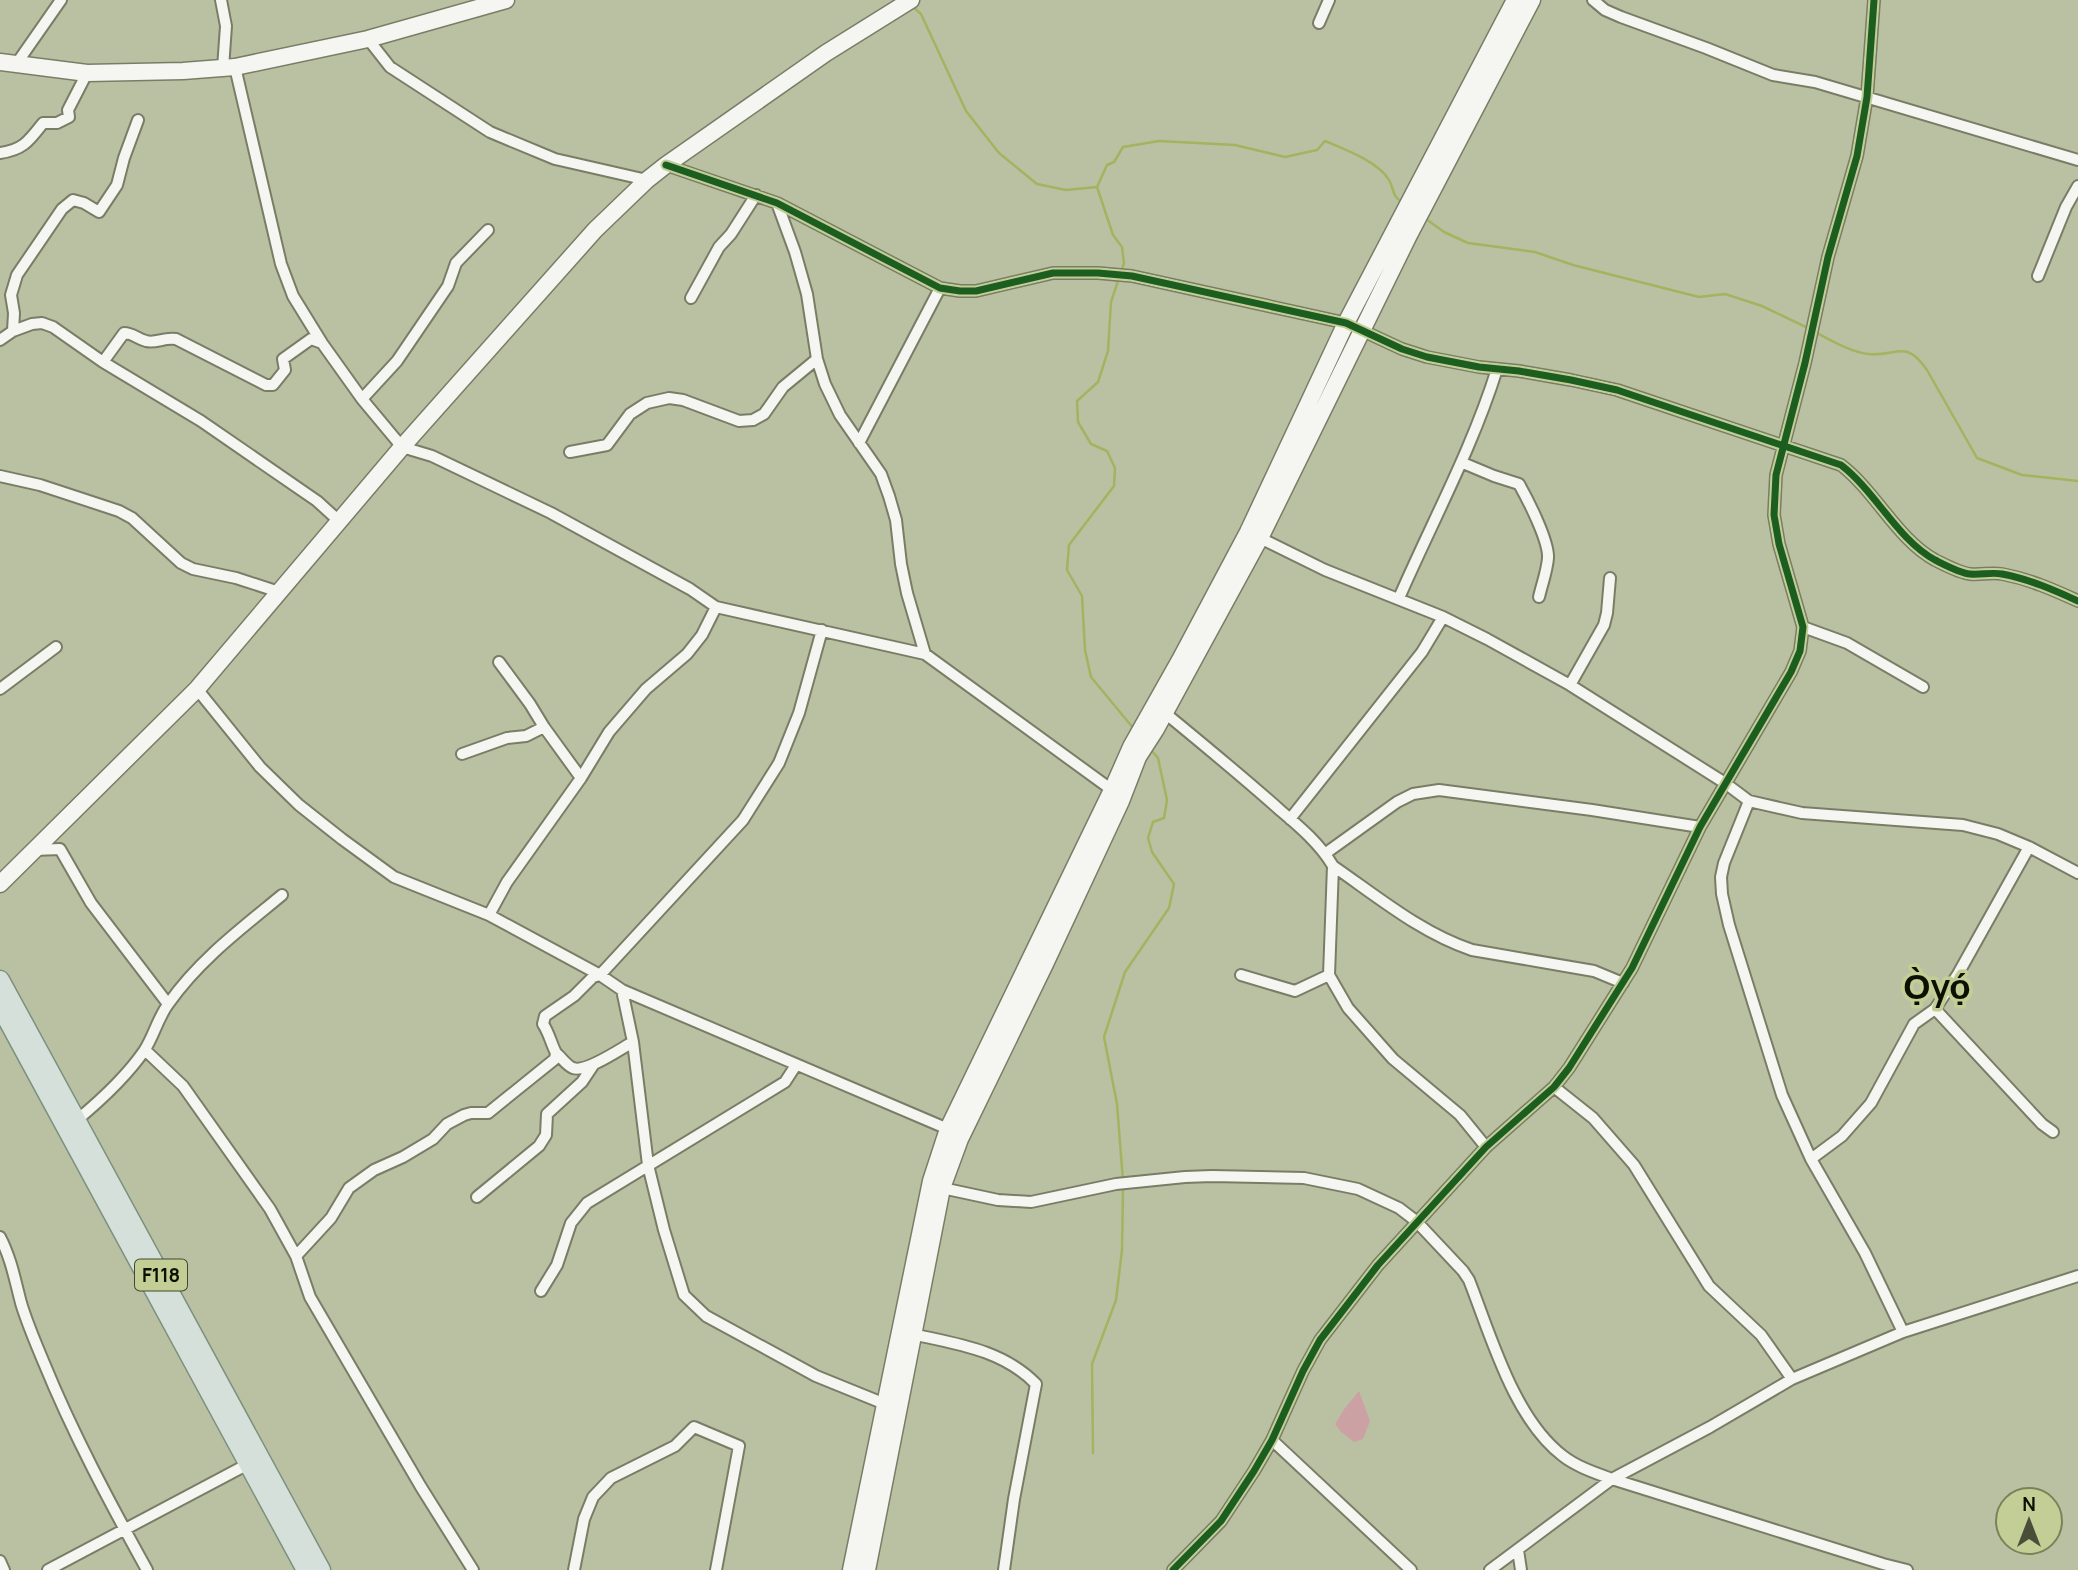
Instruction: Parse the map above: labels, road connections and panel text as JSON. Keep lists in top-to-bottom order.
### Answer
{
  "streets": {
    "main road": ["F118"]
  },
  "districts": ["Ọ̀yọ́"],
  "north": "top"
}
